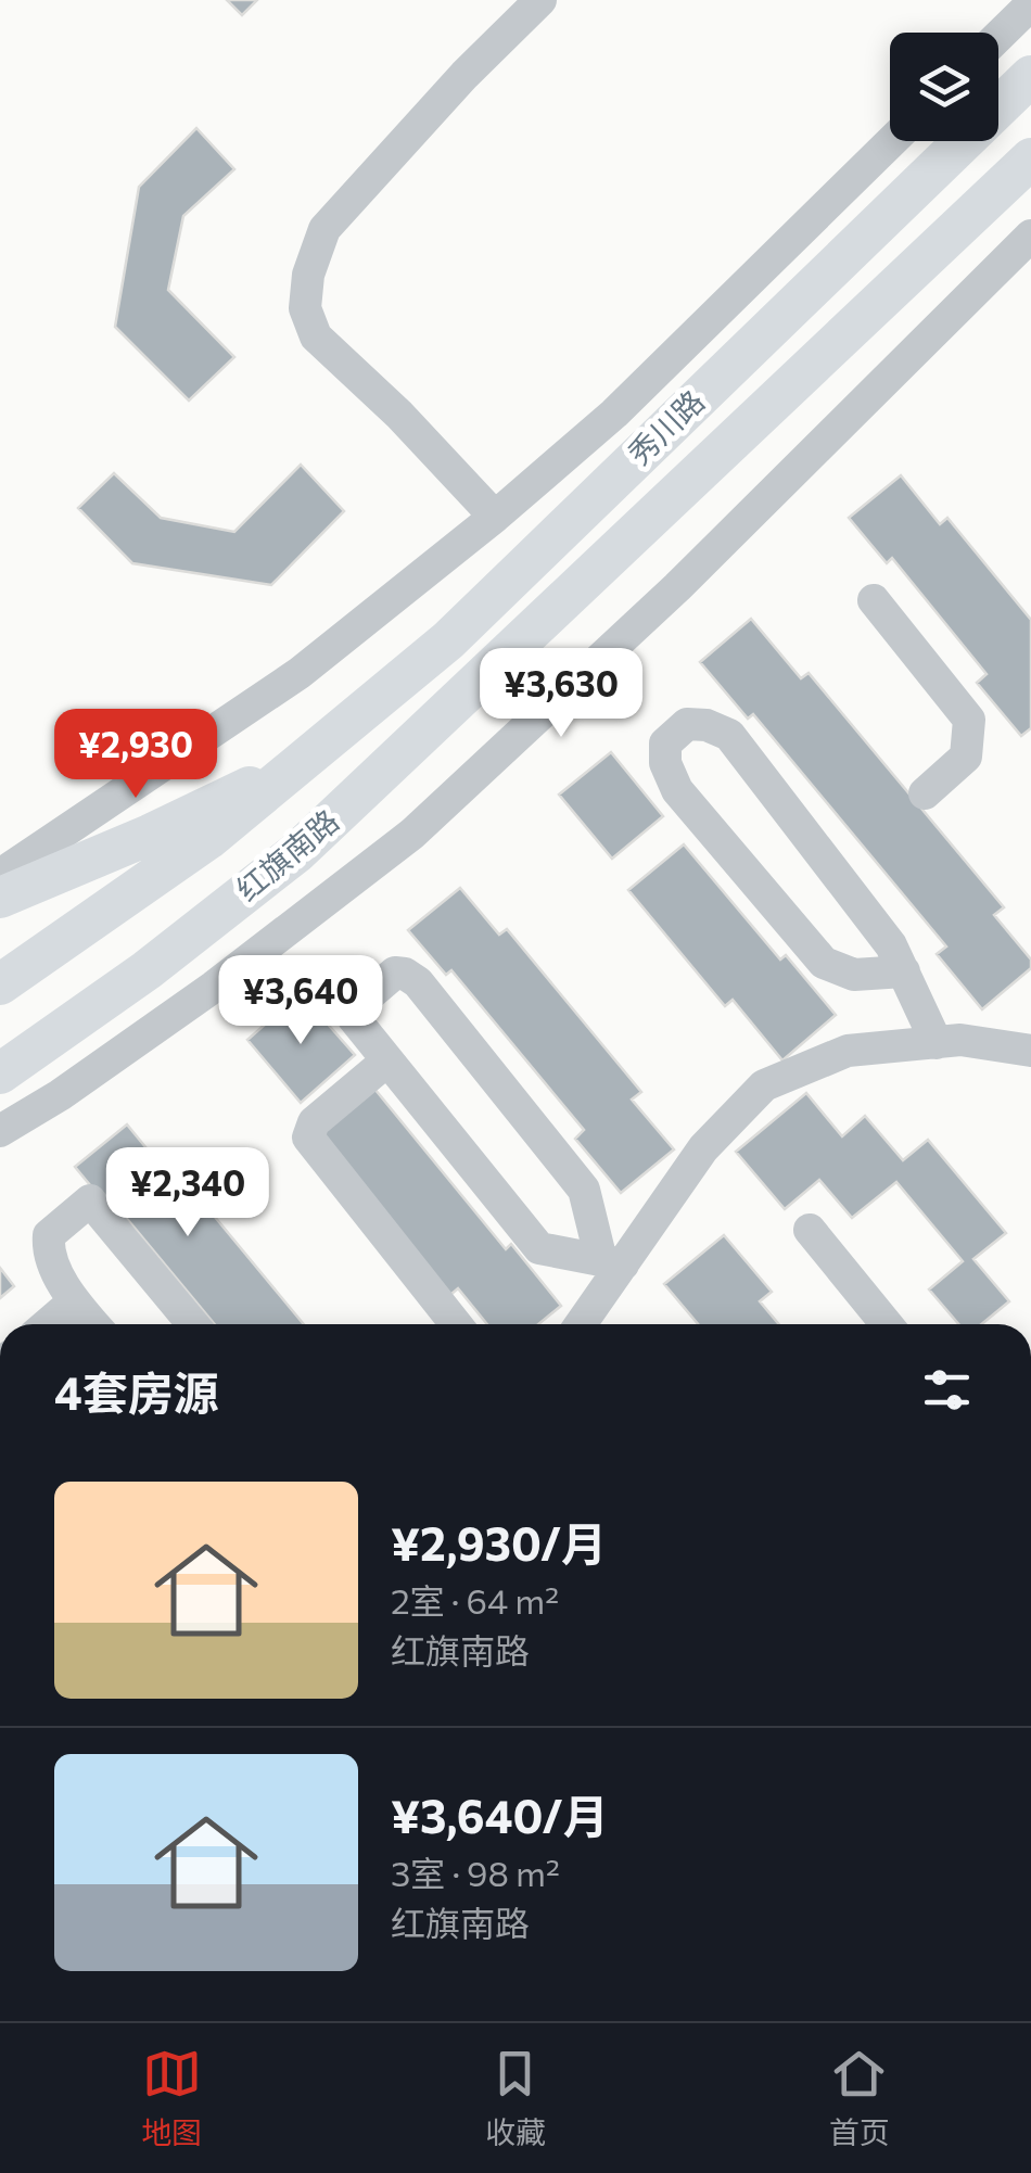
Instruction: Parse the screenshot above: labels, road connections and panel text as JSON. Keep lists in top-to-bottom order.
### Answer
{
  "streets": {
    "main road": ["秀川路", "红旗南路"]
  },
  "crossings": [
    ["秀川路", "红旗南路"]
  ],
  "page": {
    "price": [
      "¥3,630",
      "¥2,930",
      "¥3,640",
      "¥2,340"
    ],
    "heading": "4套房源",
    "list": [
      {
        "name": "¥2,930/月",
        "note": "2室 · 64 m² · 红旗南路"
      },
      {
        "name": "¥3,640/月",
        "note": "3室 · 98 m² · 红旗南路"
      }
    ],
    "tabs": ["地图", "收藏", "首页"]
  }
}
